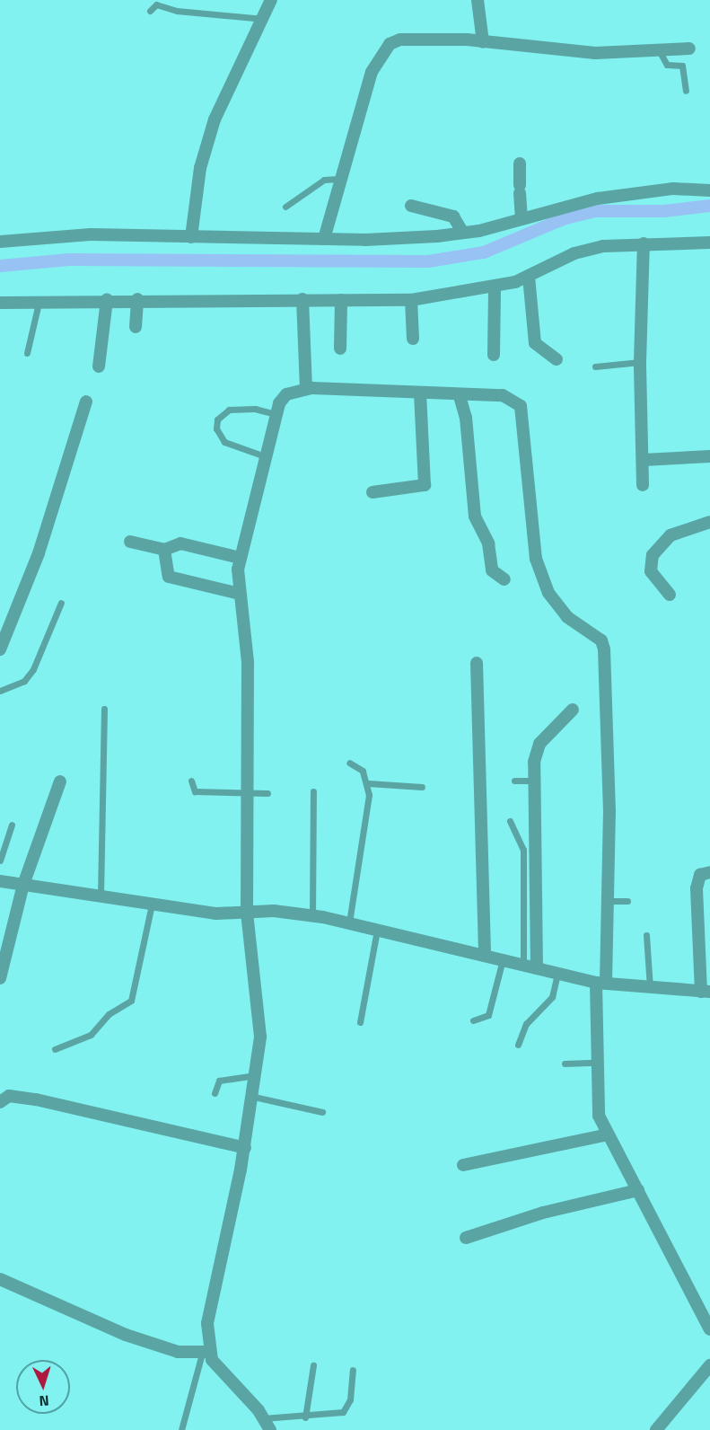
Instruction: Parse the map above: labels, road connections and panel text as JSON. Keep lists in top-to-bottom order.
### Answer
{
  "north": "bottom"
}
